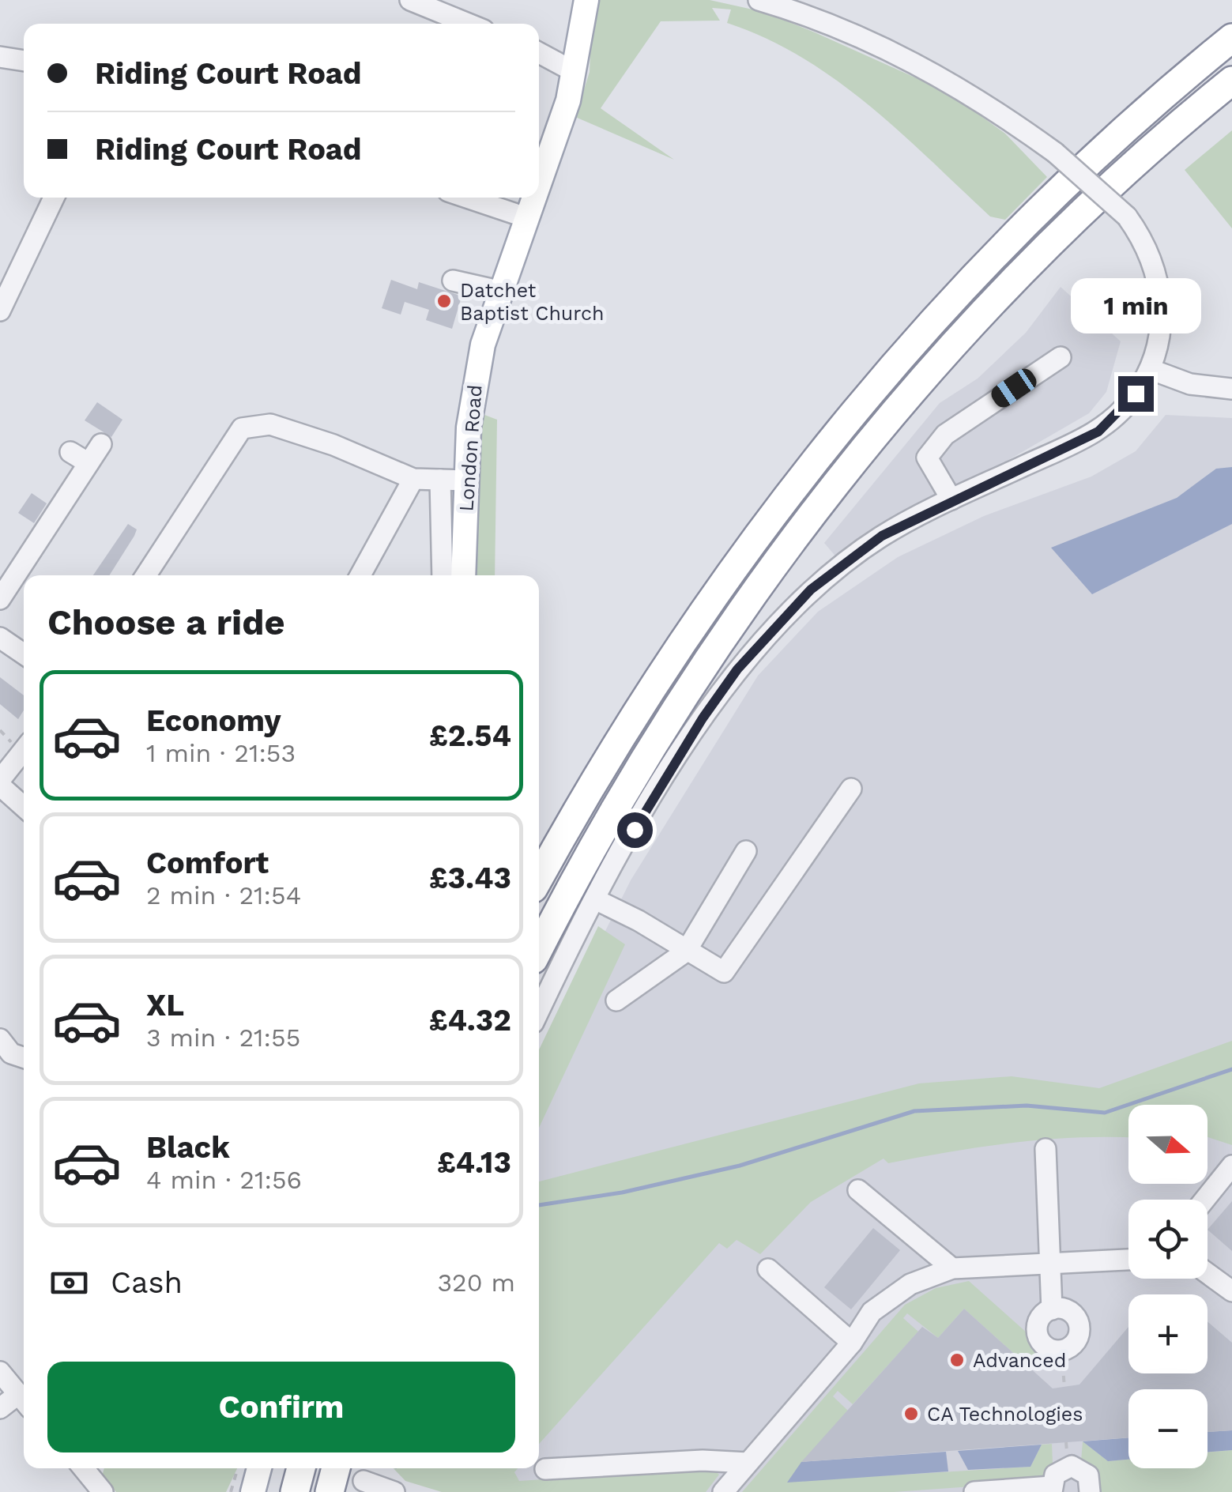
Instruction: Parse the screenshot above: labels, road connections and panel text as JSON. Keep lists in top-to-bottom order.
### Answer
{
  "streets": {
    "main road": ["London Road"]
  },
  "places": ["Datchet Baptist Church", "Advanced", "CA Technologies"],
  "north": "right",
  "page": {
    "banner": ["Riding Court Road", "Riding Court Road"],
    "bubble": "1 min",
    "heading": "Choose a ride",
    "list": [
      {
        "name": "Economy",
        "note": "1 min · 21:53",
        "value": "£2.54"
      },
      {
        "name": "Comfort",
        "note": "2 min · 21:54",
        "value": "£3.43"
      },
      {
        "name": "XL",
        "note": "3 min · 21:55",
        "value": "£4.32"
      },
      {
        "name": "Black",
        "note": "4 min · 21:56",
        "value": "£4.13"
      }
    ],
    "map_buttons": ["+", "−"],
    "pay": ["Cash", "320 m"],
    "buttons": "Confirm"
  }
}
